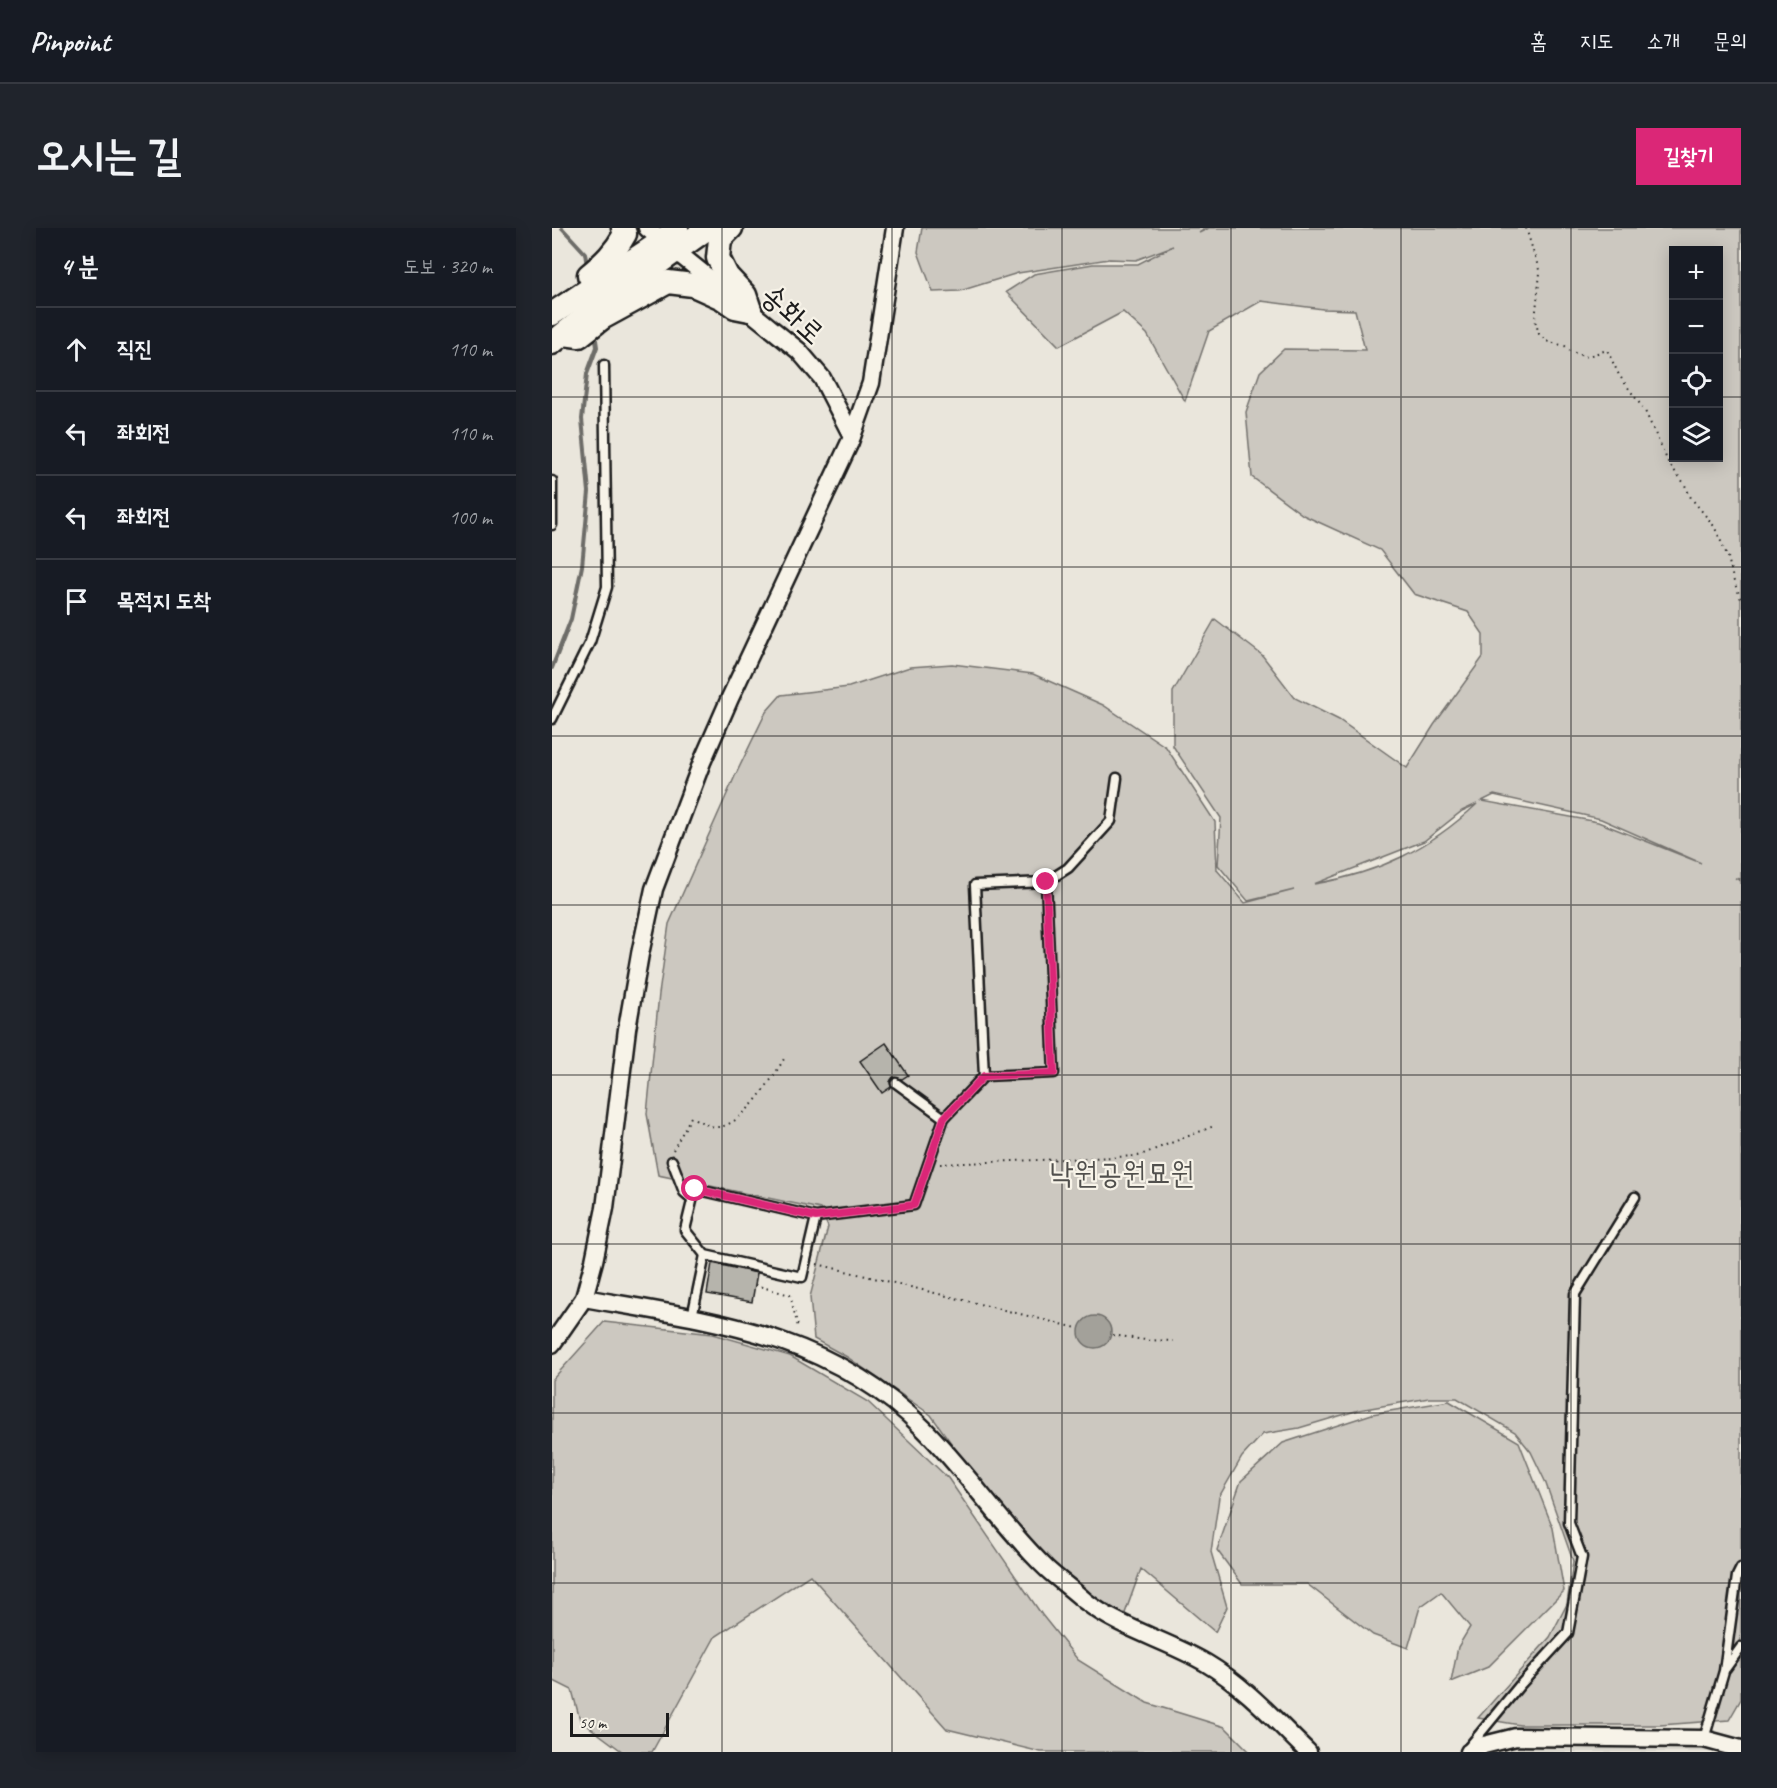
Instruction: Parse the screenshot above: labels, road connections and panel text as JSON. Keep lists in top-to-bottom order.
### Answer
{
  "streets": {
    "street": ["송화로"]
  },
  "parks": ["낙원공원묘원"],
  "scale_bar": "50 m",
  "page": {
    "header": "Pinpoint",
    "nav": [
      "홈",
      "지도",
      "소개",
      "문의"
    ],
    "buttons": "길찾기",
    "title": "오시는 길",
    "heading": ["4 분", "도보 · 320 m"],
    "map_buttons": ["+", "−"],
    "list": [
      ["직진", "110 m"],
      ["좌회전", "110 m"],
      ["좌회전", "100 m"],
      "목적지 도착"
    ],
    "scale": "50 m"
  }
}
